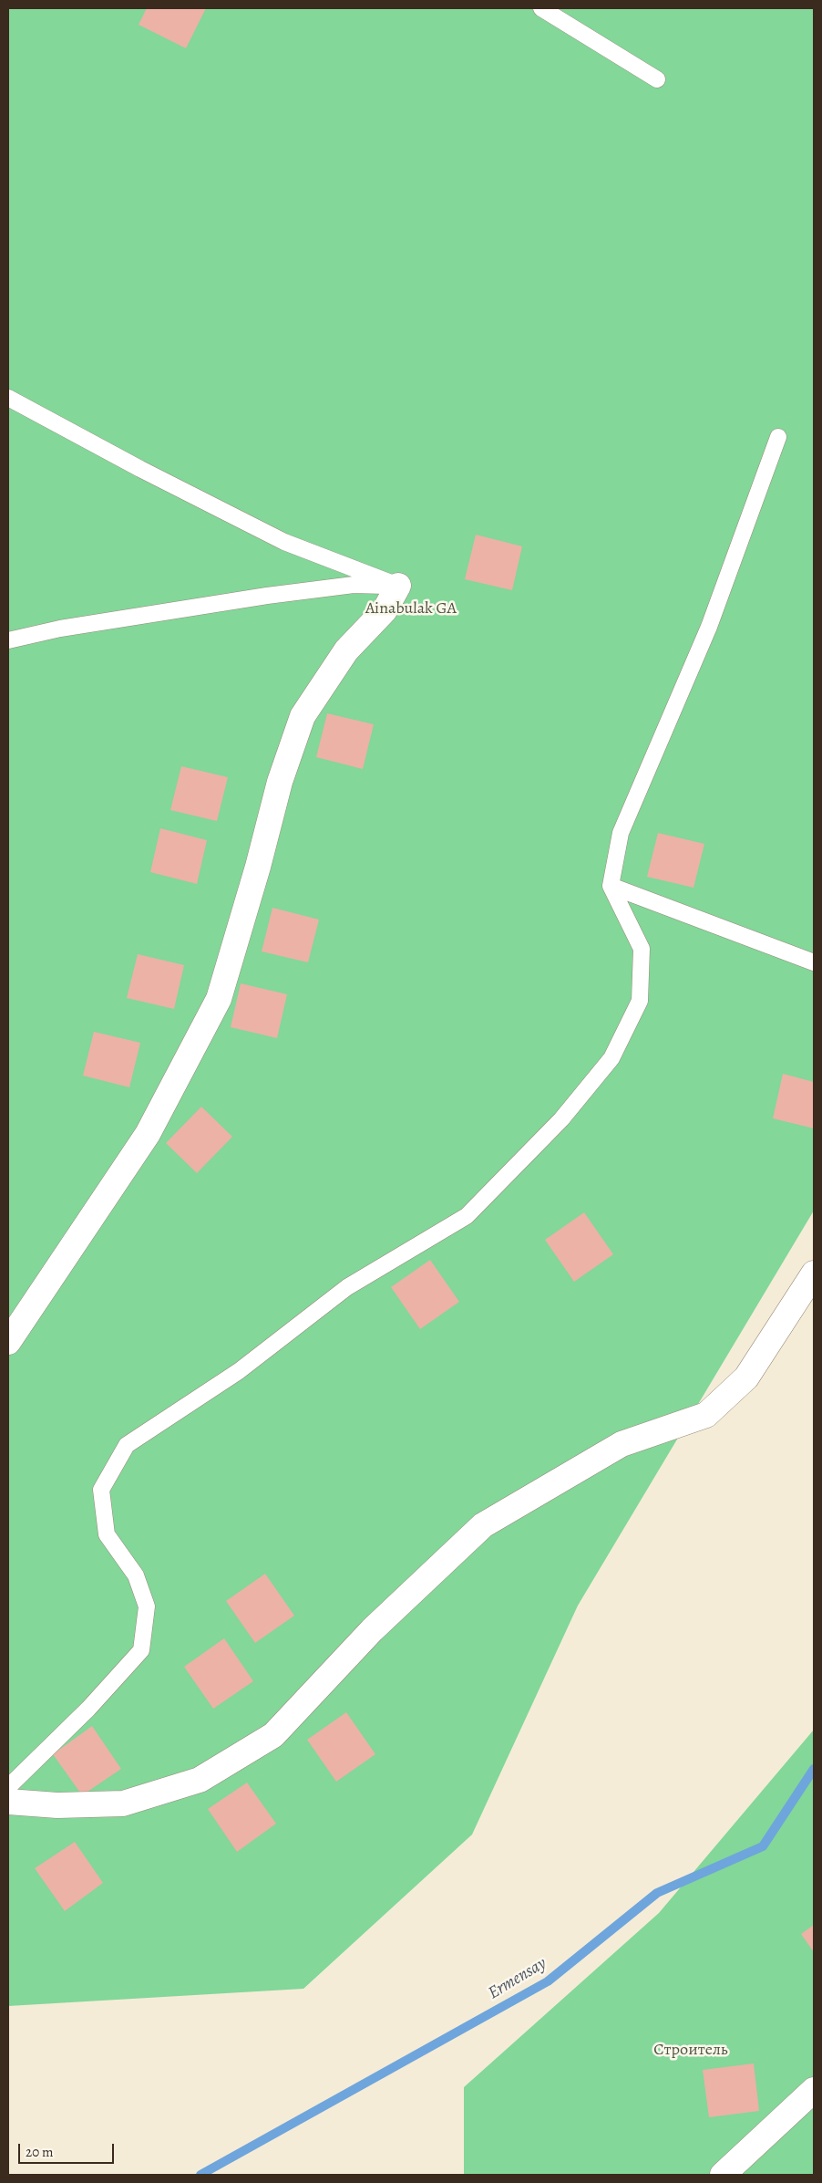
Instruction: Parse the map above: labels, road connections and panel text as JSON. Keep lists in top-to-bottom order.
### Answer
{
  "water": ["Ermensay"],
  "parks": ["Ainabulak GA", "Строитель"],
  "scale_bar": "20 m"
}
